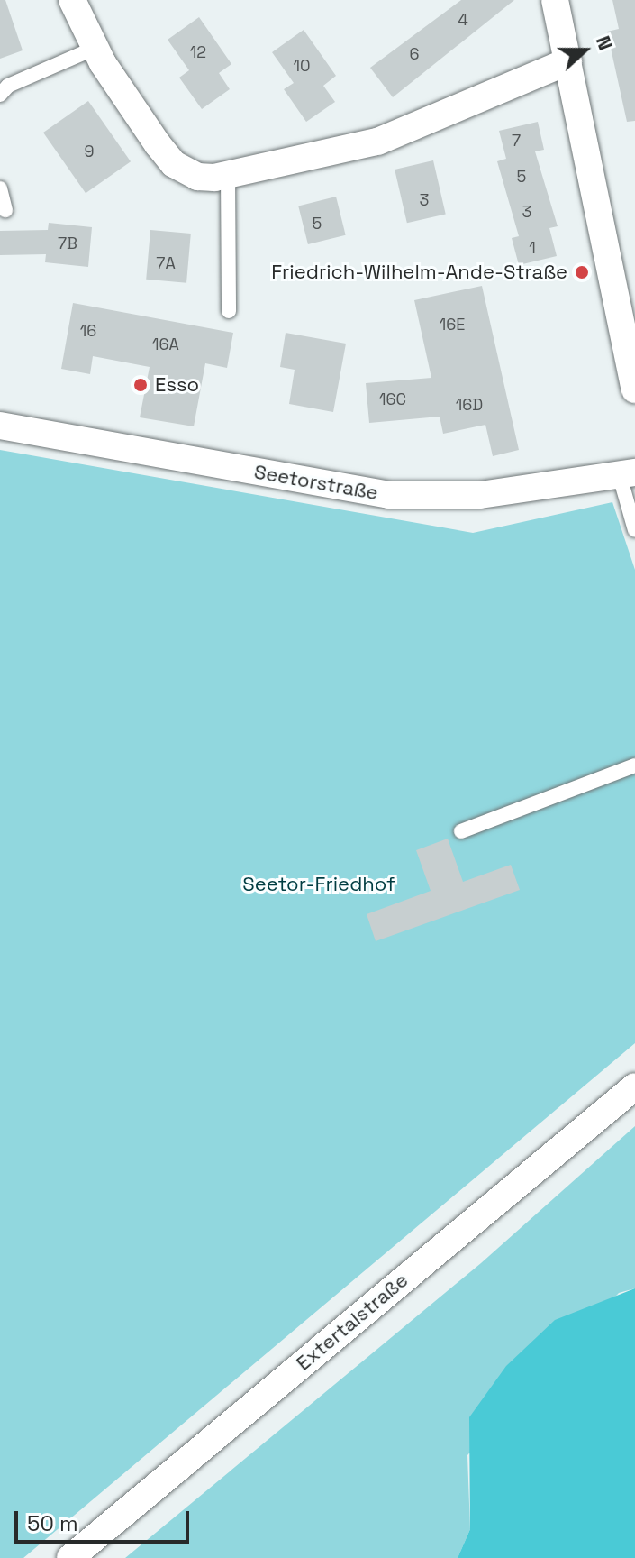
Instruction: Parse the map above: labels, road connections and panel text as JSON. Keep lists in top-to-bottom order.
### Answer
{
  "streets": {
    "street": ["Seetorstraße", "Extertalstraße"]
  },
  "parks": ["Seetor-Friedhof"],
  "places": ["Friedrich-Wilhelm-Ande-Straße", "Esso"],
  "house_numbers": [
    "4",
    "12",
    "6",
    "10",
    "7",
    "9",
    "5",
    "3",
    "3",
    "5",
    "7B",
    "1",
    "7A",
    "16E",
    "16",
    "16A",
    "16C",
    "16D"
  ],
  "scale_bar": "50 m",
  "north": "right"
}
